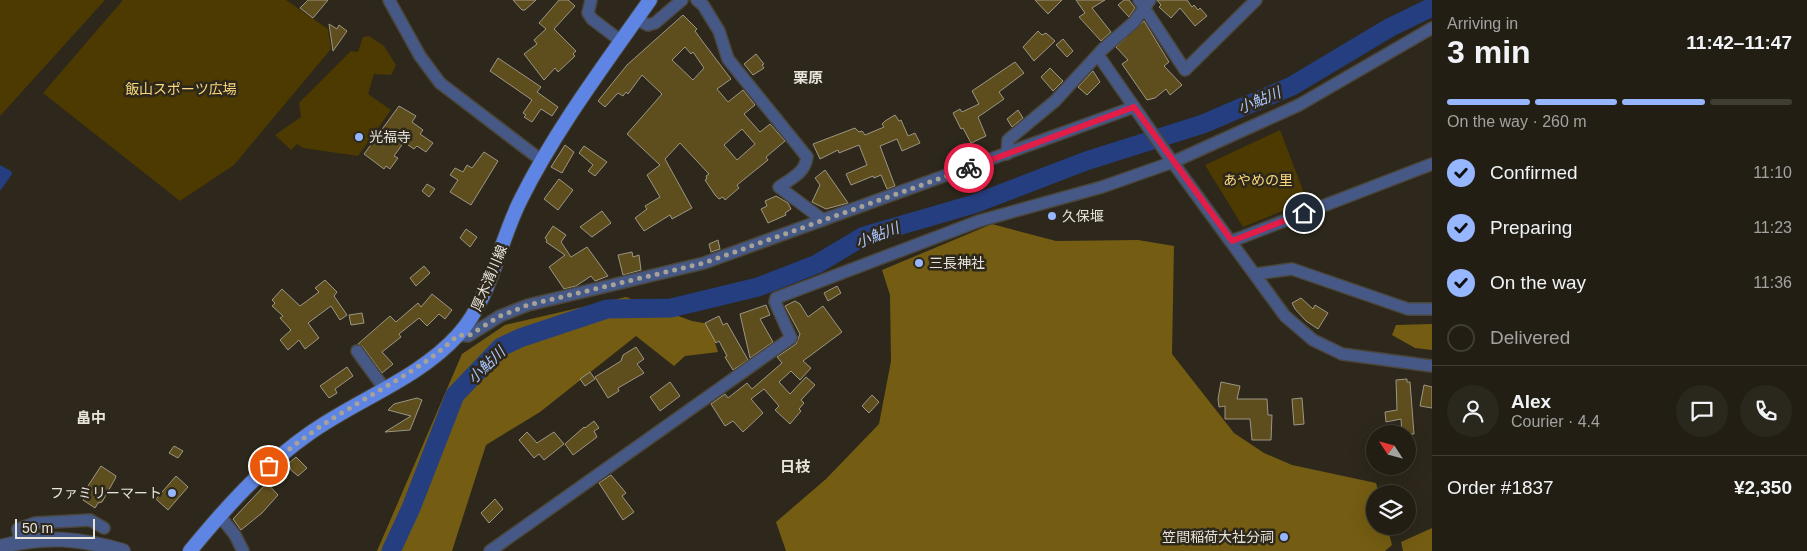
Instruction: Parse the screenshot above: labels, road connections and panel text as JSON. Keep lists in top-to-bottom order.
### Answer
{
  "streets": {
    "main road": ["厚木清川線"]
  },
  "districts": ["栗原", "畠中", "日枝"],
  "water": ["小鮎川"],
  "parks": ["飯山スポーツ広場", "あやめの里"],
  "places": [
    "光福寺",
    "久保堰",
    "三長神社",
    "ファミリーマート",
    "笠間稲荷大社分祠"
  ],
  "scale_bar": "50 m",
  "north": "top left",
  "page": {
    "heading": ["3 min", "Arriving in", "11:42–11:47"],
    "panel": [
      "Alex",
      "Courier · 4.4",
      "Order #1837",
      "¥2,350"
    ],
    "bar": "On the way · 260 m",
    "list": [
      ["Confirmed", "11:10"],
      ["Preparing", "11:23"],
      ["On the way", "11:36"],
      "Delivered"
    ],
    "scale": "50 m"
  }
}
